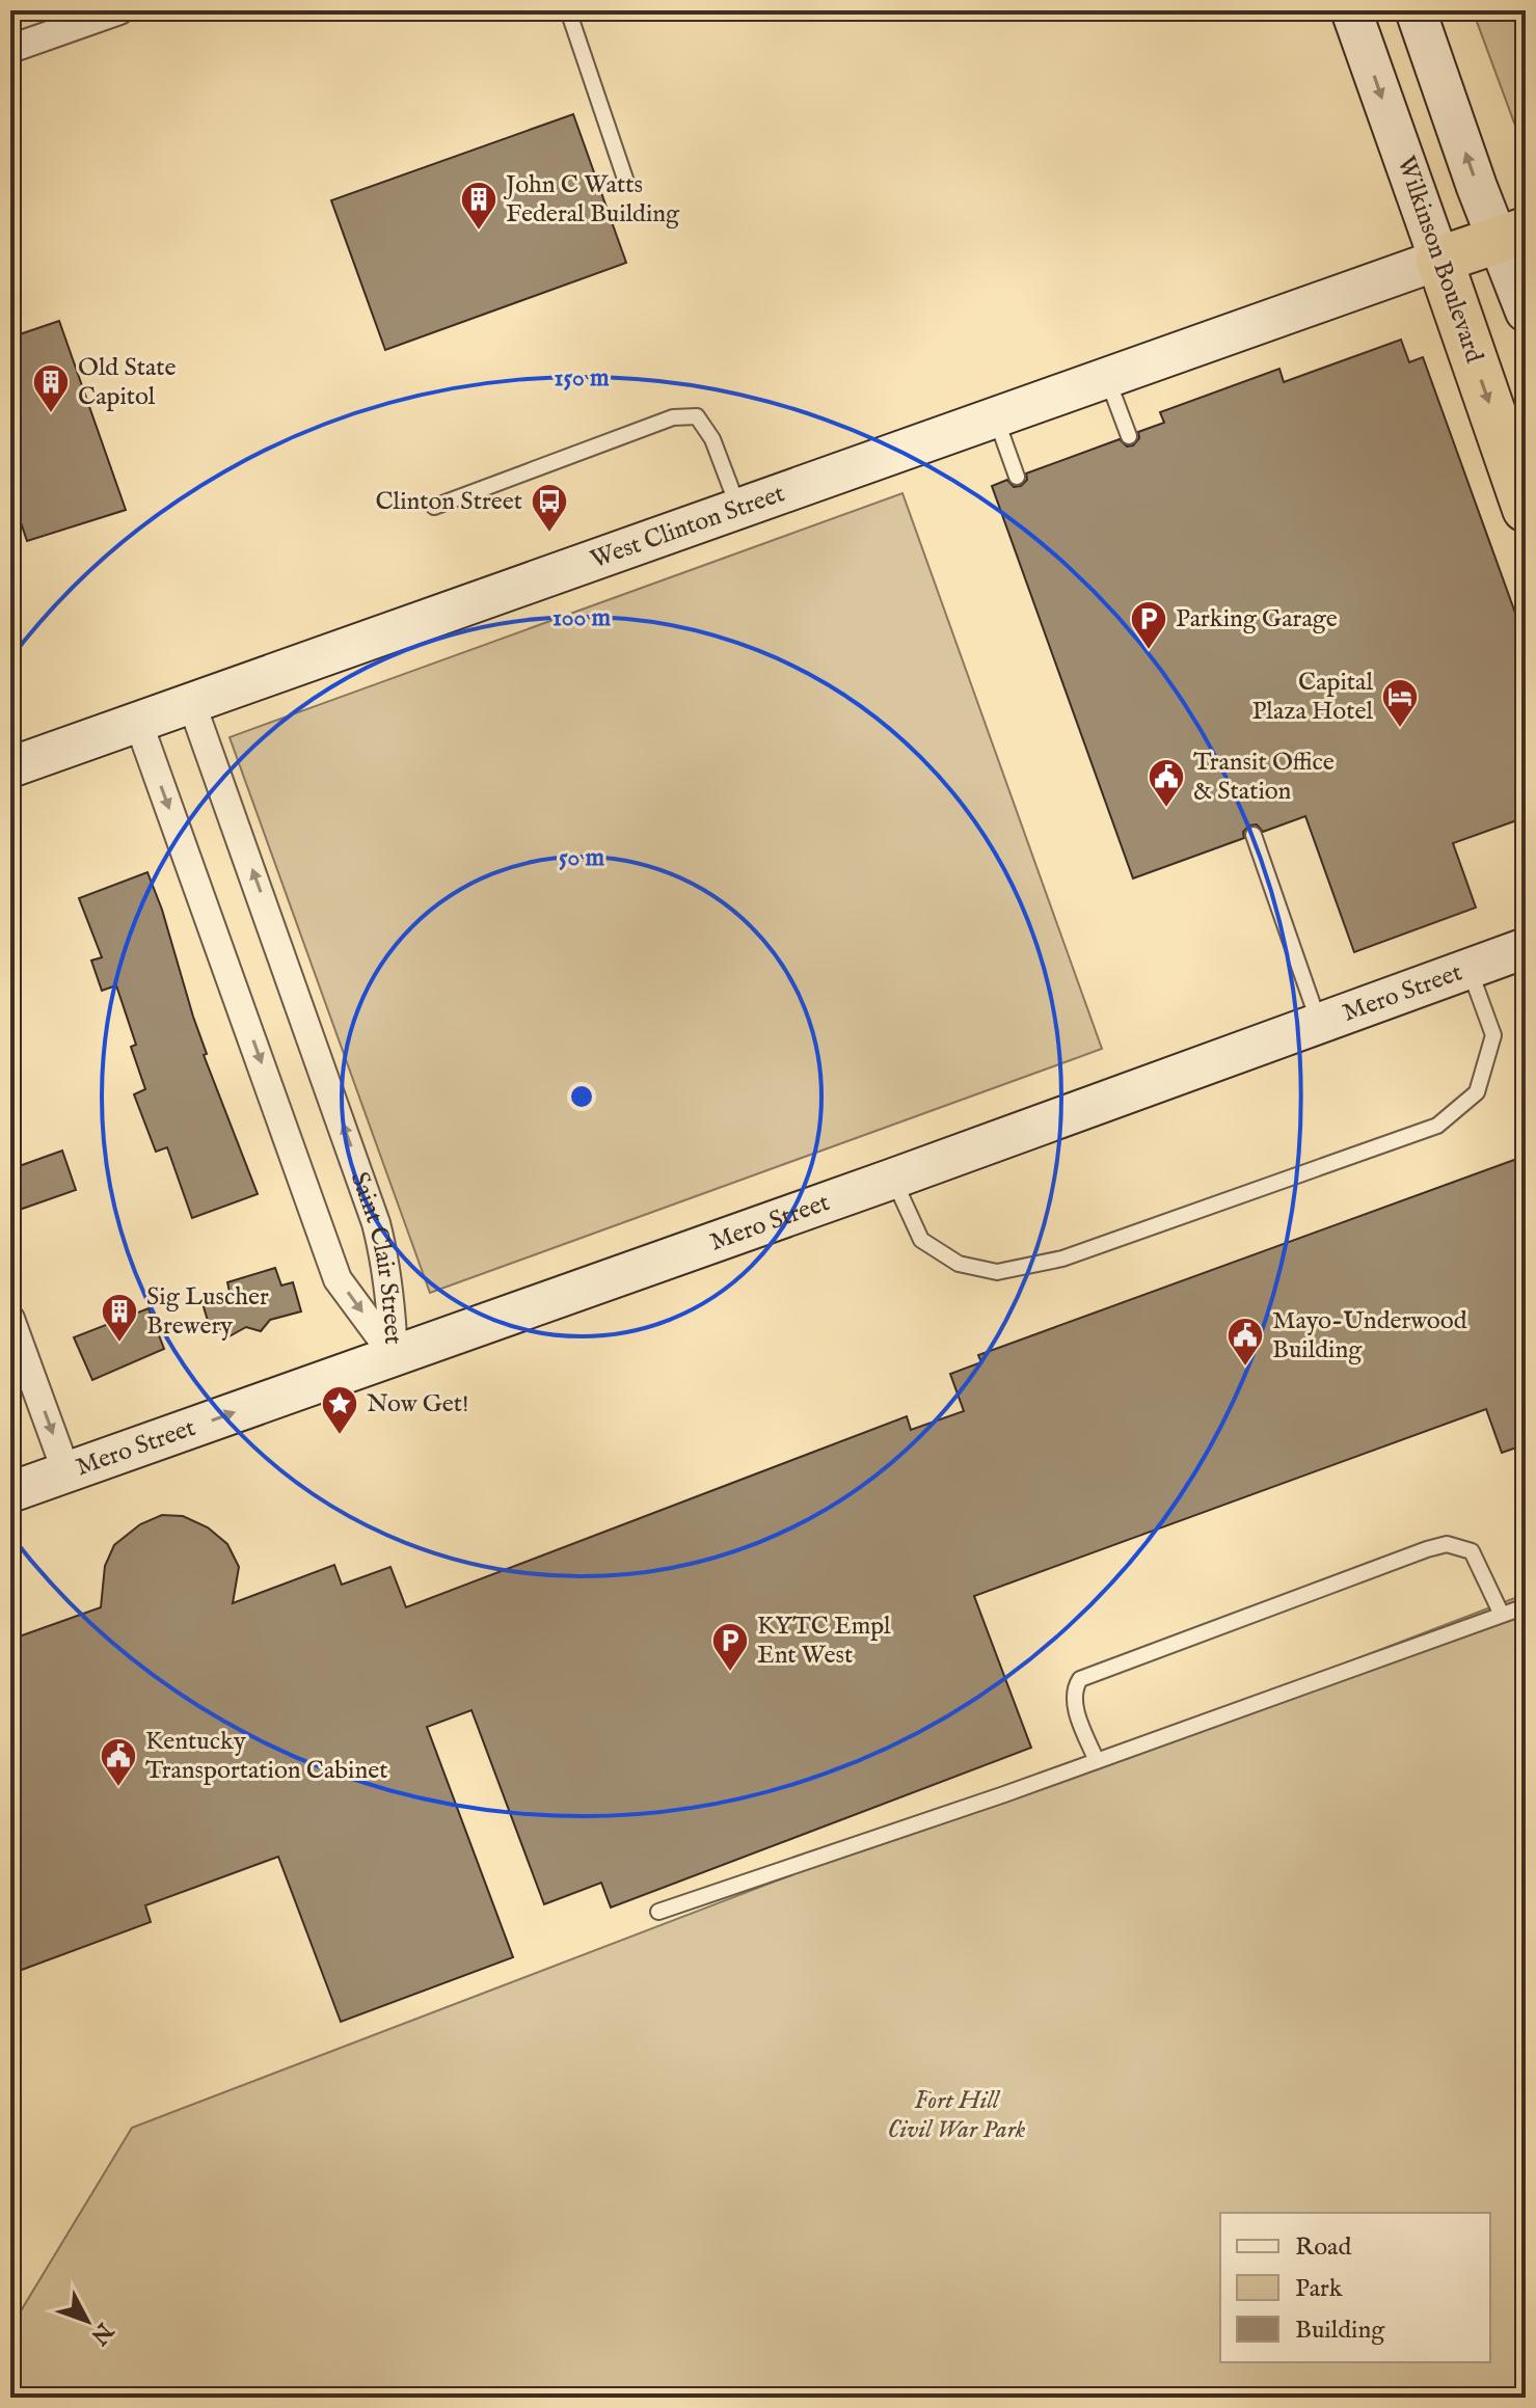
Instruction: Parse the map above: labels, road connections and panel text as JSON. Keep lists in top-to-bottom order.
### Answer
{
  "streets": {
    "highway": ["Wilkinson Boulevard"],
    "main road": ["West Clinton Street", "Mero Street"],
    "street": ["Saint Clair Street"]
  },
  "crossings": [
    ["Wilkinson Boulevard", "West Clinton Street"],
    ["West Clinton Street", "Saint Clair Street"],
    ["Mero Street", "Saint Clair Street"]
  ],
  "parks": ["Fort Hill Civil War Park"],
  "places": {
    "building": ["John C Watts Federal Building", "Old State Capitol", "Sig Luscher Brewery"],
    "bus stop": ["Clinton Street"],
    "parking": ["Parking Garage", "KYTC Empl Ent West"],
    "hotel": ["Capital Plaza Hotel"],
    "public building": ["Transit Office & Station", "Mayo-Underwood Building", "Kentucky Transportation Cabinet"],
    "place": ["Now Get!"]
  },
  "legend": ["Road", "Park", "Building"],
  "north": "bottom right",
  "rings": ["150 m", "100 m", "50 m"]
}
